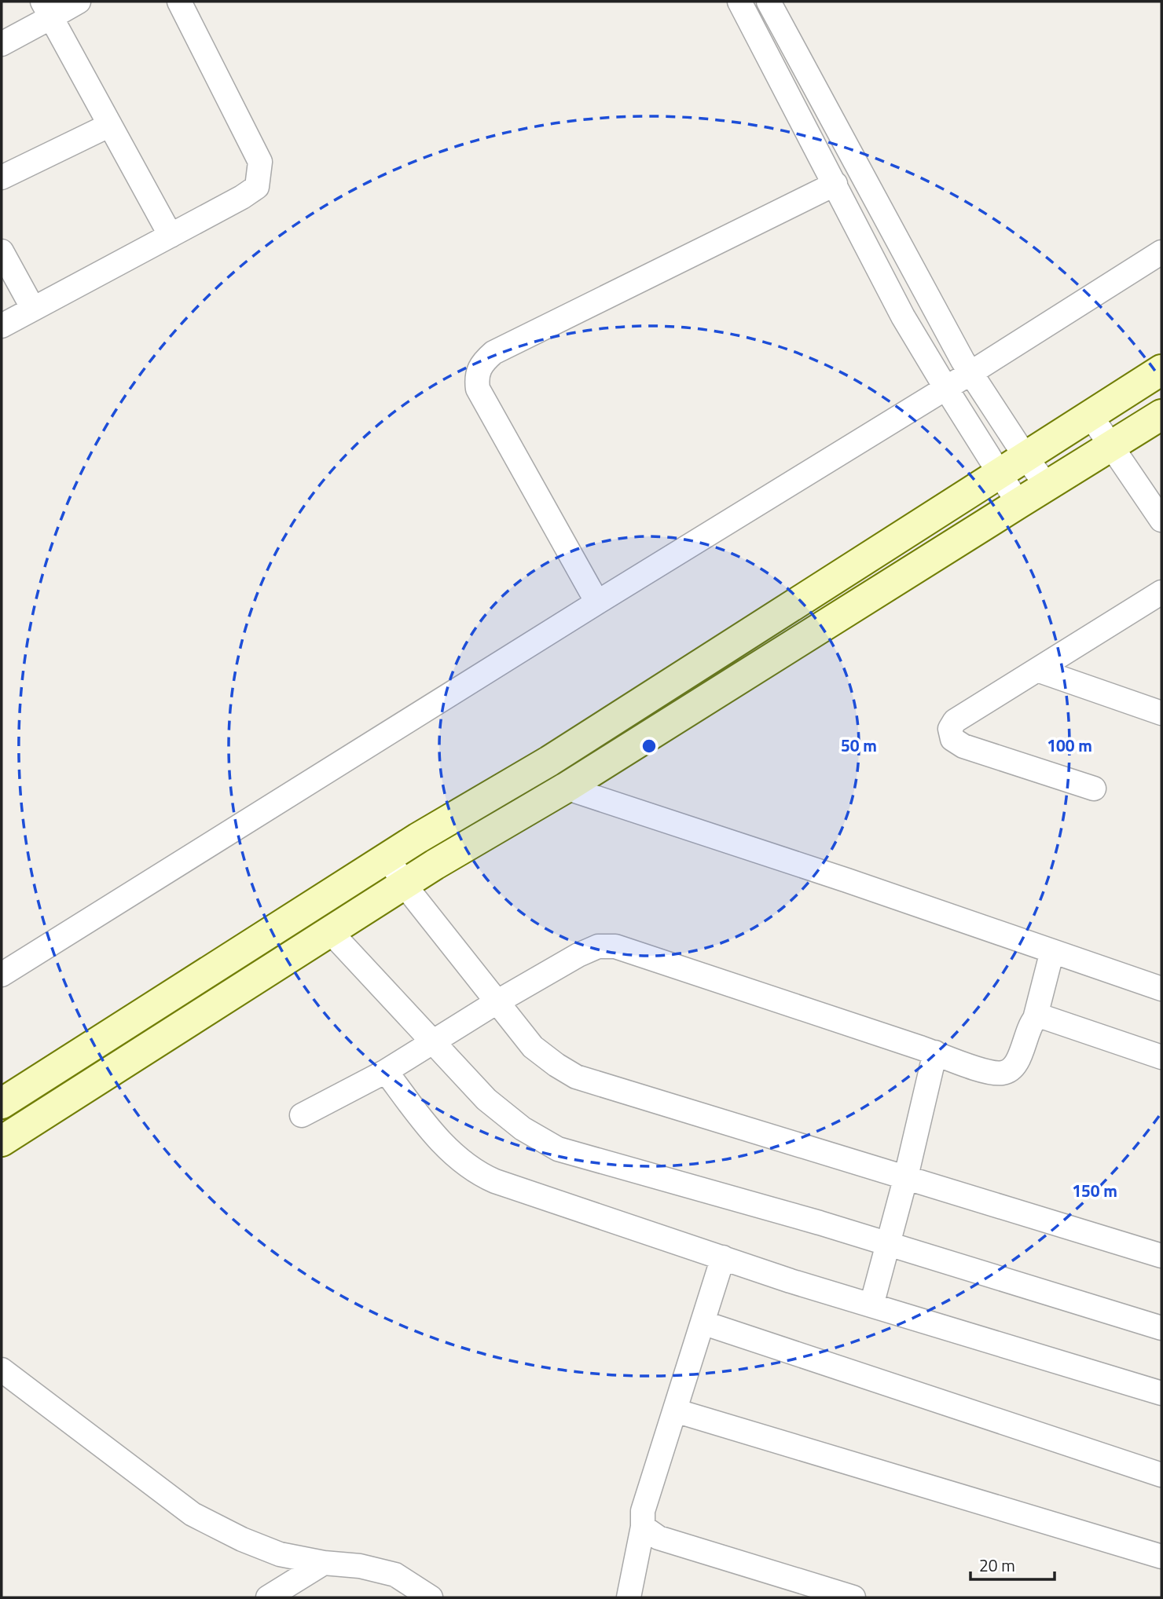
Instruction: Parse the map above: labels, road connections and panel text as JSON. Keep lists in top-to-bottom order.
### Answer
{
  "scale_bar": "20 m",
  "rings": ["50 m", "100 m", "150 m"]
}
